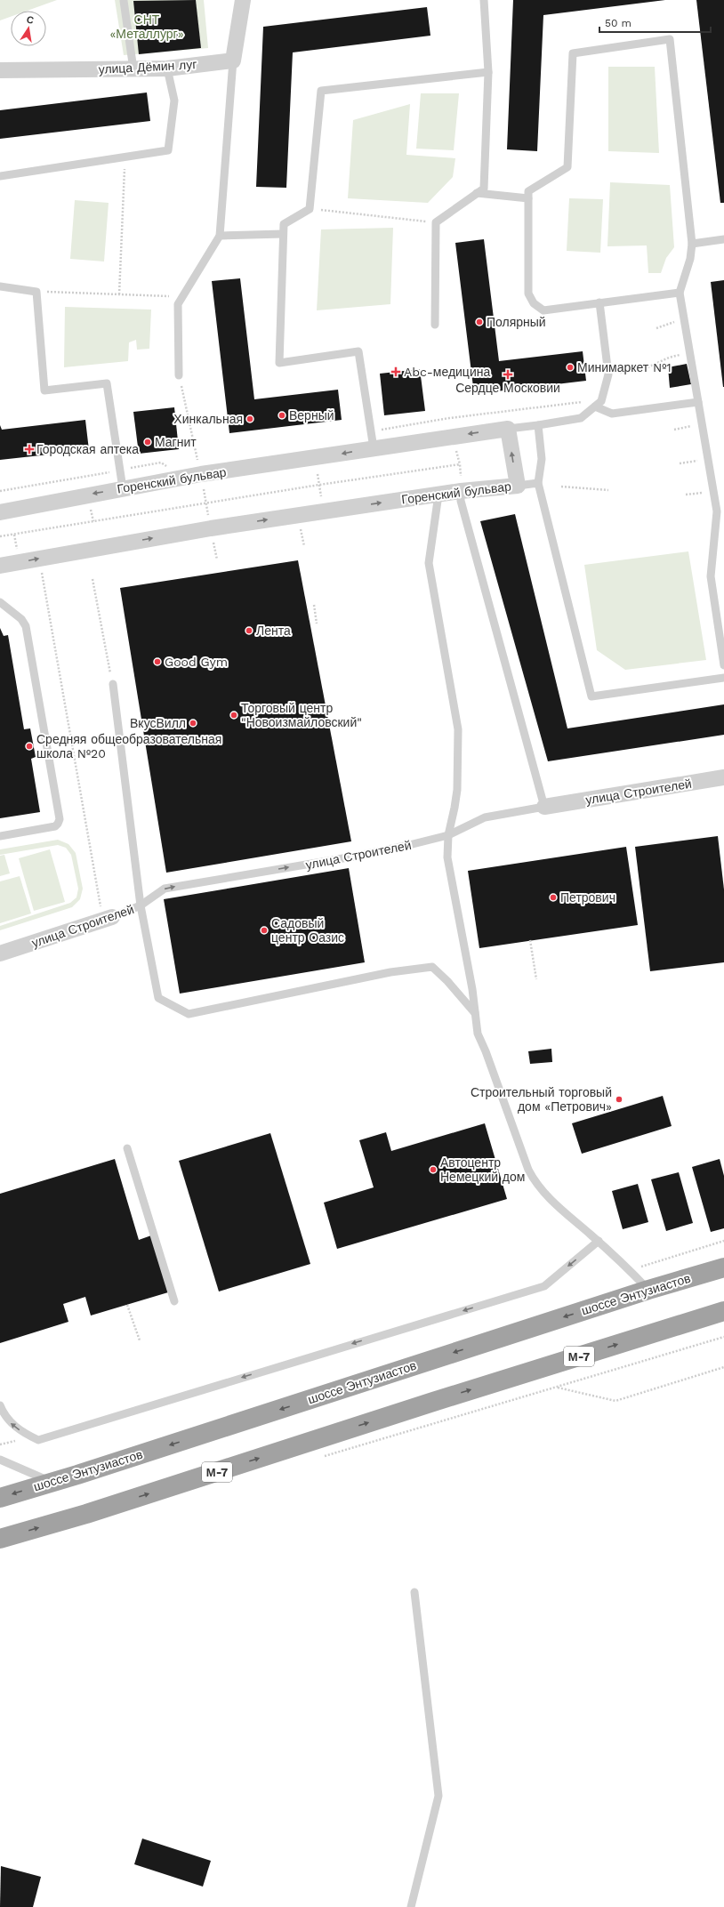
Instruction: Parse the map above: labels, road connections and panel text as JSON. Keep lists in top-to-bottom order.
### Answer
{
  "streets": {
    "highway": ["шоссе Энтузиастов", "М-7"],
    "street": ["улица Дёмин луг", "Горенский бульвар", "улица Строителей"]
  },
  "one_way": ["улица Строителей"],
  "parks": ["СНТ «Металлург»"],
  "places": {
    "other": [
      "Полярный",
      "Минимаркет №1",
      "Верный",
      "Хинкальная",
      "Магнит",
      "Лента",
      "Good Gym",
      "Торговый центр \"Новоизмайловский\"",
      "ВкусВилл",
      "Средняя общеобразовательная школа №20",
      "Петрович",
      "Садовый центр Оазис",
      "Строительный торговый дом «Петрович»",
      "Автоцентр Немецкий дом"
    ],
    "health": ["Abc-медицина", "Сердце Московии", "Городская аптека"]
  },
  "scale_bar": "50 m",
  "north": "top"
}
